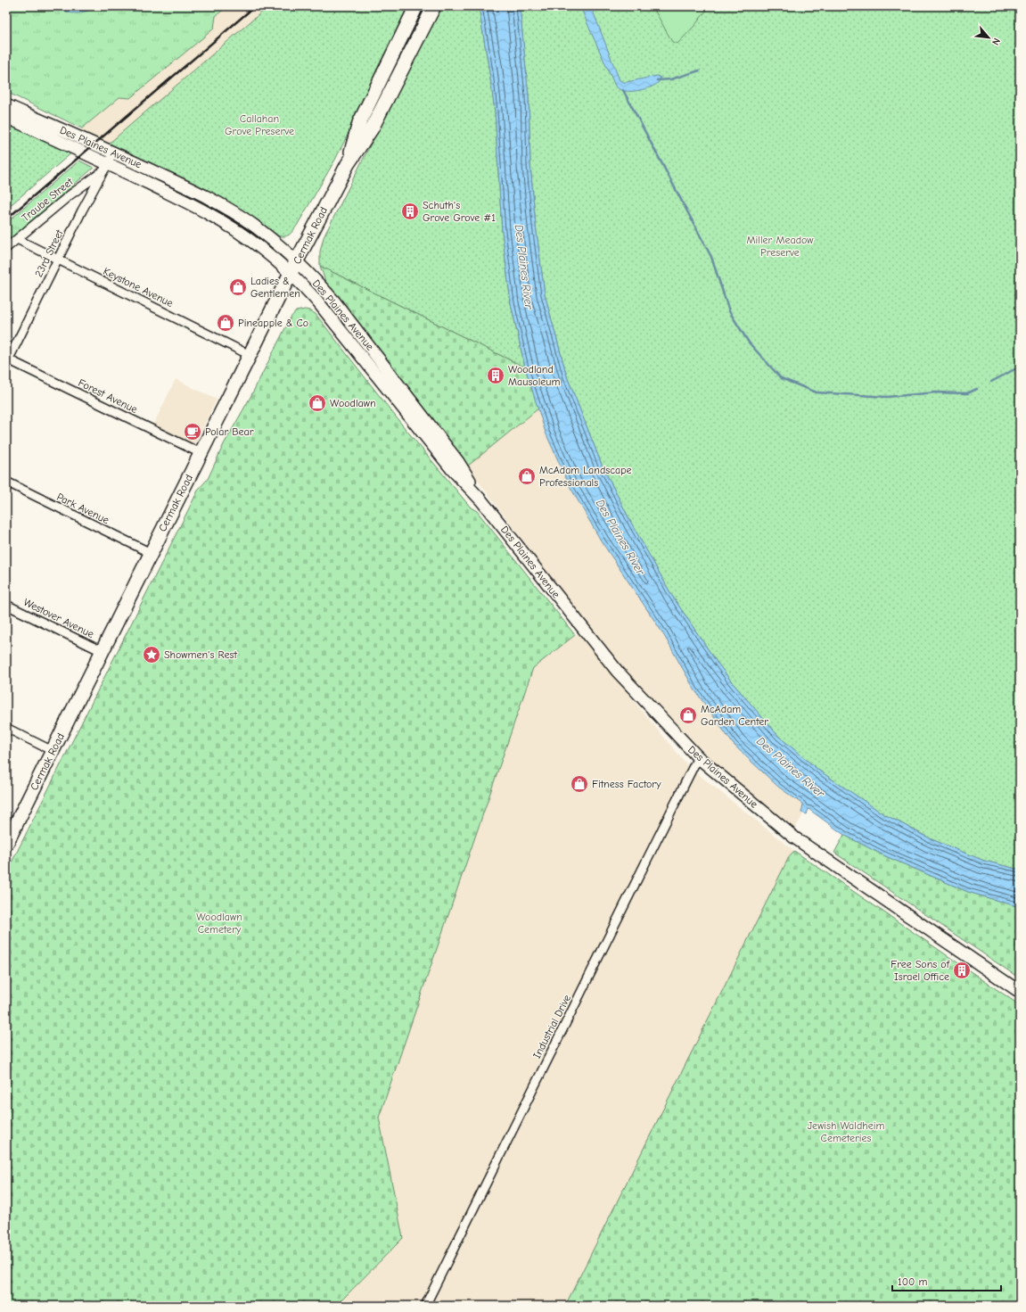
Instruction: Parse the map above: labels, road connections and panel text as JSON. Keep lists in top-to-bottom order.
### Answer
{
  "streets": {
    "main road": ["Des Plaines Avenue", "Cermak Road"],
    "street": [
      "Traube Street",
      "23rd Street",
      "Keystone Avenue",
      "Forest Avenue",
      "Park Avenue",
      "Westover Avenue",
      "Industrial Drive"
    ]
  },
  "crossings": [
    ["Des Plaines Avenue", "Traube Street"],
    ["Des Plaines Avenue", "Cermak Road"],
    ["Des Plaines Avenue", "23rd Street"],
    ["Des Plaines Avenue", "Industrial Drive"],
    ["Traube Street", "23rd Street"],
    ["Traube Street", "Keystone Avenue"],
    ["Cermak Road", "Keystone Avenue"],
    ["Cermak Road", "Forest Avenue"],
    ["Cermak Road", "Park Avenue"],
    ["Cermak Road", "Westover Avenue"],
    ["23rd Street", "Keystone Avenue"],
    ["23rd Street", "Forest Avenue"]
  ],
  "water": ["Des Plaines River"],
  "parks": [
    "Callahan Grove Preserve",
    "Miller Meadow Preserve",
    "Woodlawn Cemetery",
    "Jewish Waldheim Cemeteries"
  ],
  "places": {
    "building": ["Schuth's Grove Grove #1", "Woodland Mausoleum", "Free Sons of Israel Office"],
    "shop": [
      "Ladies & Gentlemen",
      "Pineapple & Co",
      "Woodlawn",
      "McAdam Landscape Professionals",
      "McAdam Garden Center",
      "Fitness Factory"
    ],
    "cafe": ["Polar Bear"],
    "place": ["Showmen's Rest"]
  },
  "scale_bar": "100 m",
  "north": "bottom right"
}
